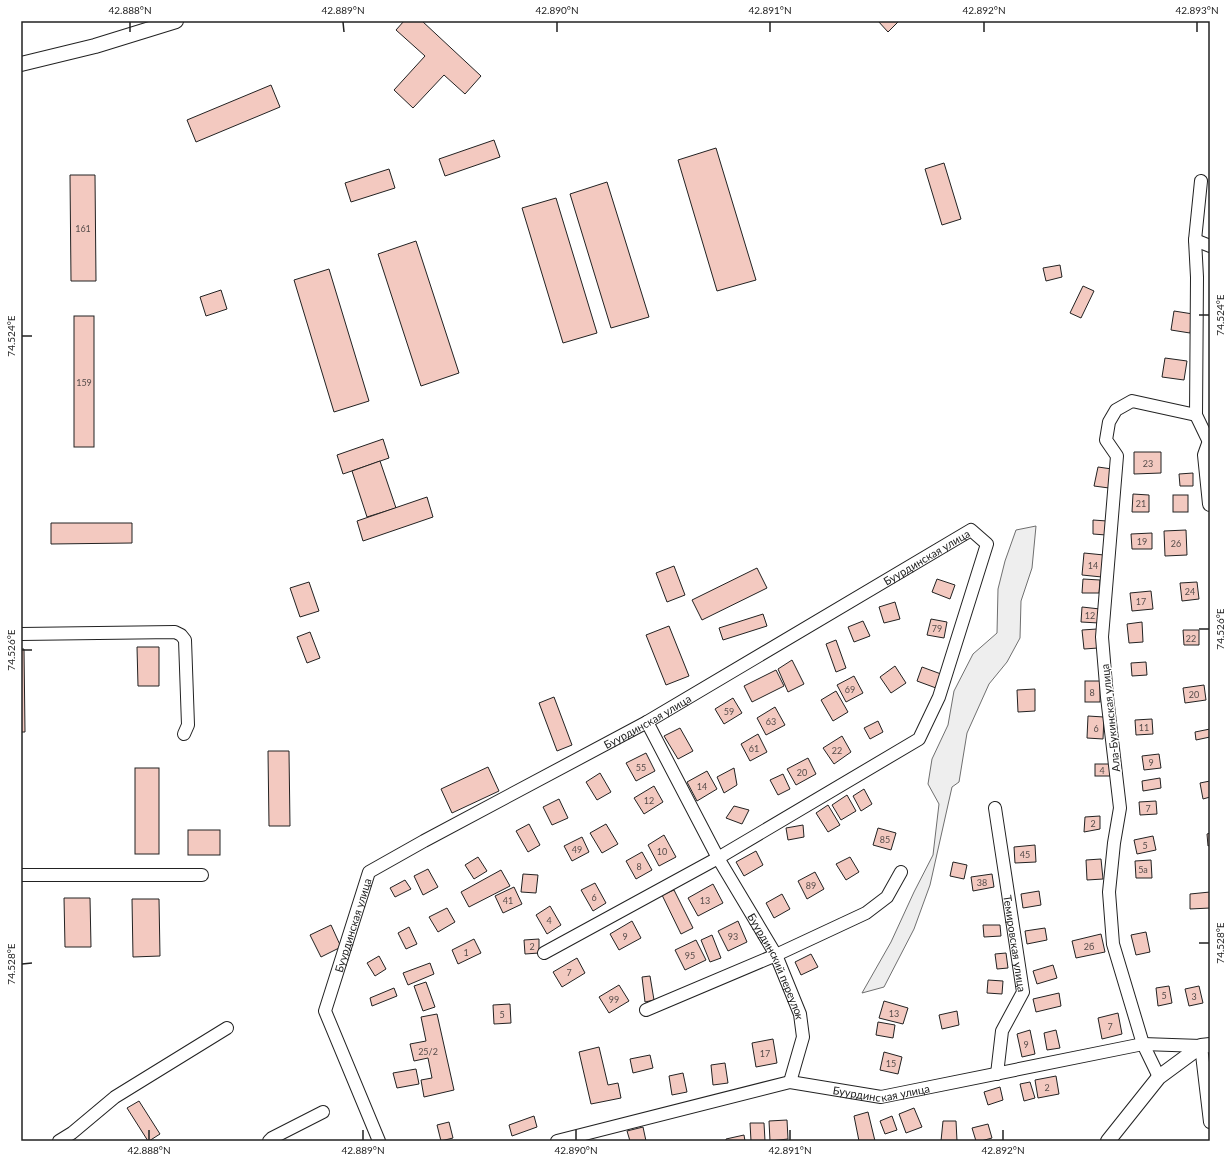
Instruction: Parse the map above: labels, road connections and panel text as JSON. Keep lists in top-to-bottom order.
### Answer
{
  "streets": {
    "street": [
      "Буурдинская улица",
      "Ала-Букинская улица",
      "Темировская улица",
      "Буурдинский переулок"
    ]
  },
  "crossings": [
    ["Буурдинская улица", "Ала-Букинская улица"],
    ["Буурдинская улица", "Темировская улица"],
    ["Буурдинская улица", "Буурдинский переулок"]
  ],
  "house_numbers": [
    "161",
    "159",
    "23",
    "21",
    "19",
    "26",
    "14",
    "24",
    "17",
    "12",
    "79",
    "22",
    "69",
    "8",
    "20",
    "59",
    "63",
    "11",
    "6",
    "61",
    "22",
    "9",
    "55",
    "4",
    "20",
    "14",
    "12",
    "7",
    "2",
    "85",
    "5",
    "49",
    "10",
    "45",
    "8",
    "5а",
    "38",
    "89",
    "6",
    "41",
    "13",
    "4",
    "9",
    "93",
    "2",
    "2б",
    "1",
    "95",
    "7",
    "5",
    "3",
    "99",
    "13",
    "5",
    "7",
    "9",
    "25/2",
    "17",
    "15",
    "2"
  ],
  "coordinates": [
    "42.888°N",
    "42.889°N",
    "42.890°N",
    "42.891°N",
    "42.892°N",
    "42.893°N",
    "74.524°E",
    "74.526°E",
    "74.528°E"
  ]
}
